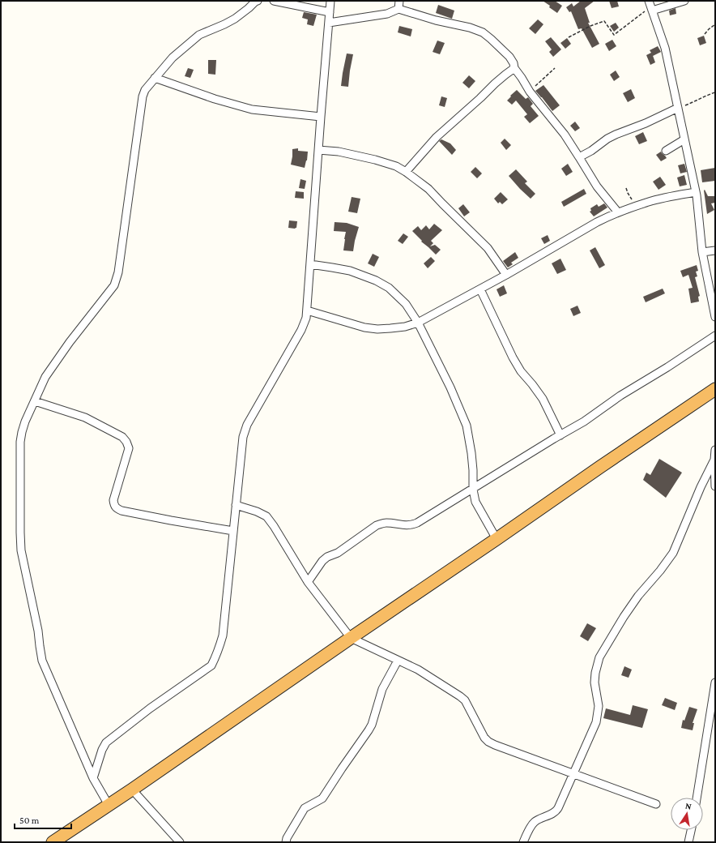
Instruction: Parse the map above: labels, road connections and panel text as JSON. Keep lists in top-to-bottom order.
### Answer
{
  "scale_bar": "50 m",
  "north": "top"
}
